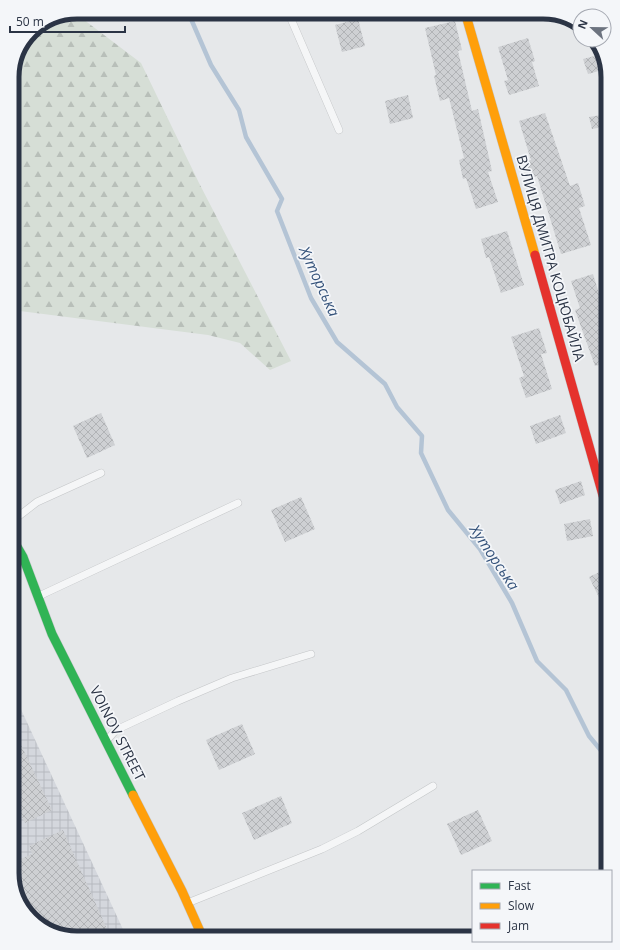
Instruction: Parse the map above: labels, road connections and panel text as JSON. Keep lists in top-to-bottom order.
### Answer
{
  "streets": {
    "street": ["ВУЛИЦЯ ДМИТРА КОЦЮБАЙЛА", "VOINOV STREET"]
  },
  "water": ["Хуторська"],
  "legend": ["Fast", "Slow", "Jam"],
  "scale_bar": "50 m",
  "north": "left"
}
